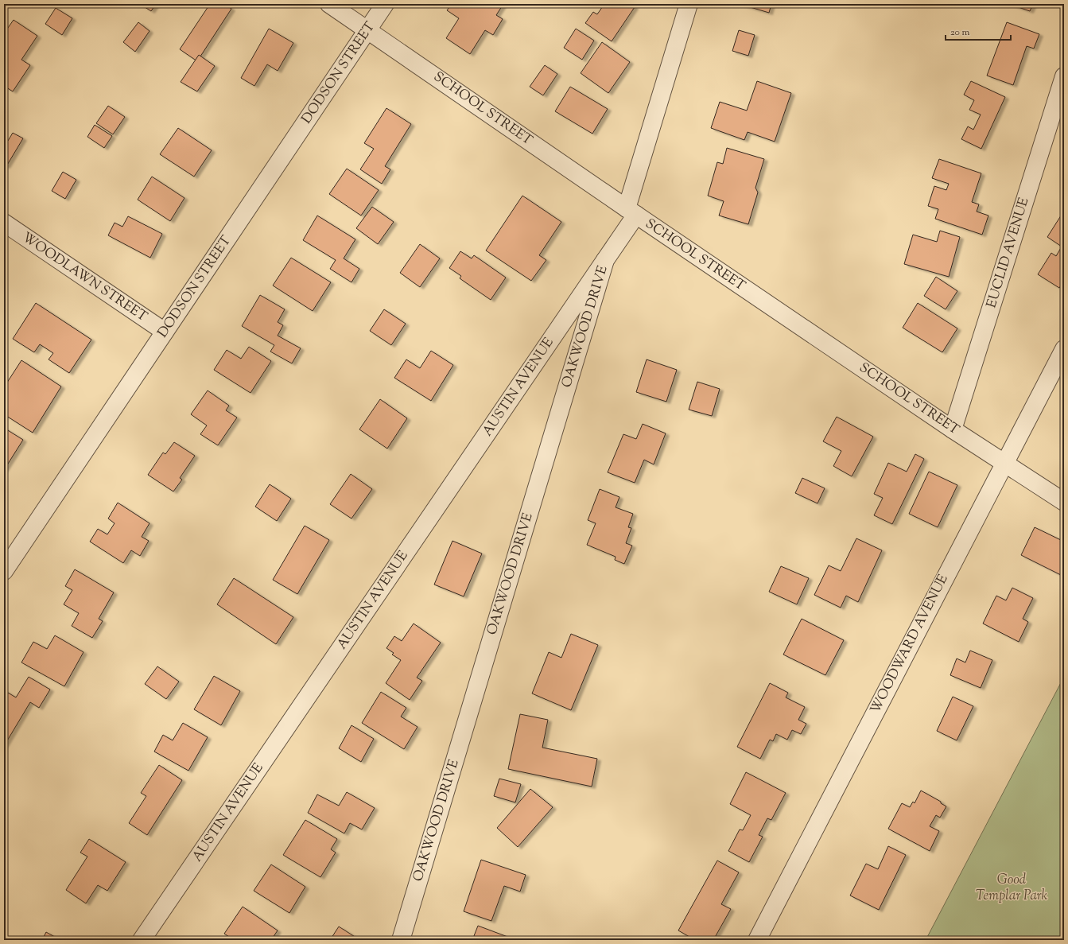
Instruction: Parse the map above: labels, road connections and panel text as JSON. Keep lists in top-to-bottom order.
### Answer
{
  "streets": {
    "street": [
      "DODSON STREET",
      "SCHOOL STREET",
      "EUCLID AVENUE",
      "WOODLAWN STREET",
      "OAKWOOD DRIVE",
      "AUSTIN AVENUE",
      "WOODWARD AVENUE"
    ]
  },
  "crossings": [
    ["DODSON STREET", "SCHOOL STREET"],
    ["DODSON STREET", "WOODLAWN STREET"],
    ["SCHOOL STREET", "EUCLID AVENUE"],
    ["SCHOOL STREET", "OAKWOOD DRIVE"],
    ["SCHOOL STREET", "WOODWARD AVENUE"],
    ["OAKWOOD DRIVE", "AUSTIN AVENUE"]
  ],
  "parks": ["Good Templar Park"],
  "scale_bar": "20 m"
}
